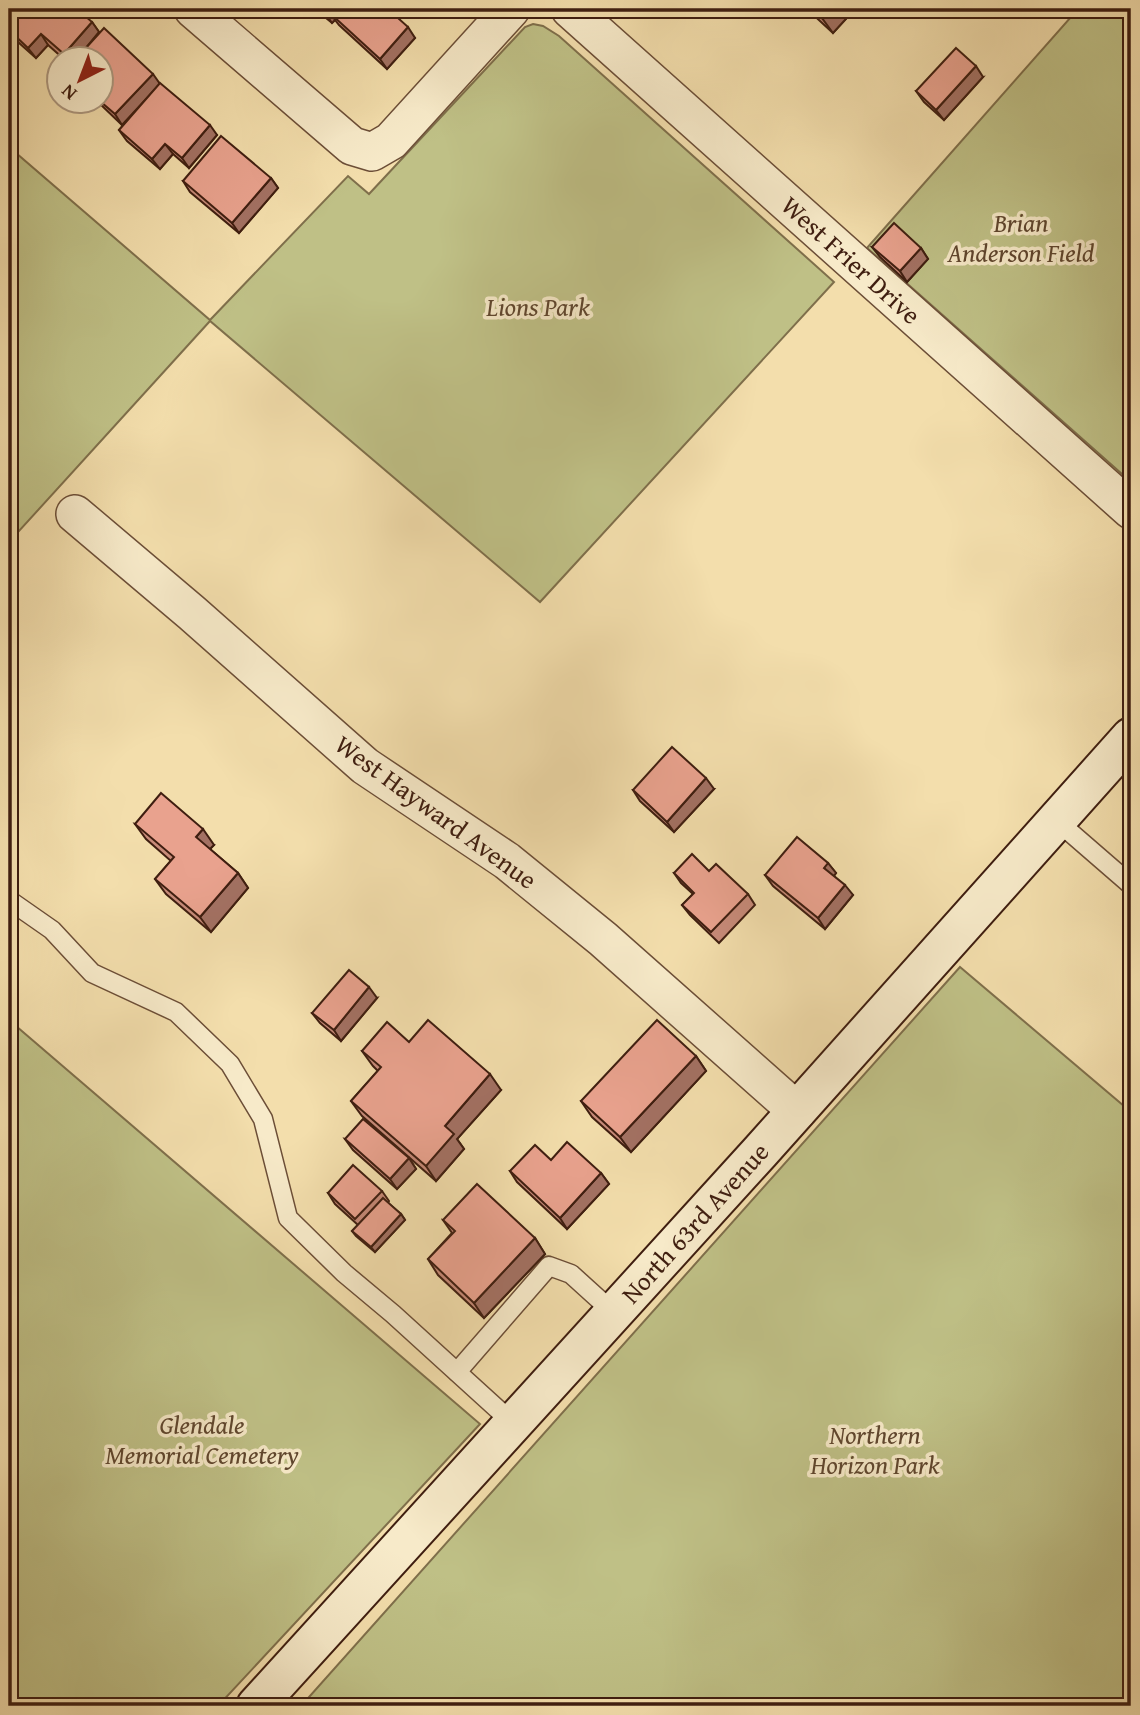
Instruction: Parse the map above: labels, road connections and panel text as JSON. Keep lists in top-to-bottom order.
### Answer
{
  "streets": {
    "street": ["West Frier Drive", "West Hayward Avenue", "North 63rd Avenue"]
  },
  "crossings": [
    ["West Hayward Avenue", "North 63rd Avenue"]
  ],
  "parks": [
    "Brian Anderson Field",
    "Lions Park",
    "Glendale Memorial Cemetery",
    "Northern Horizon Park"
  ],
  "north": "bottom left"
}
